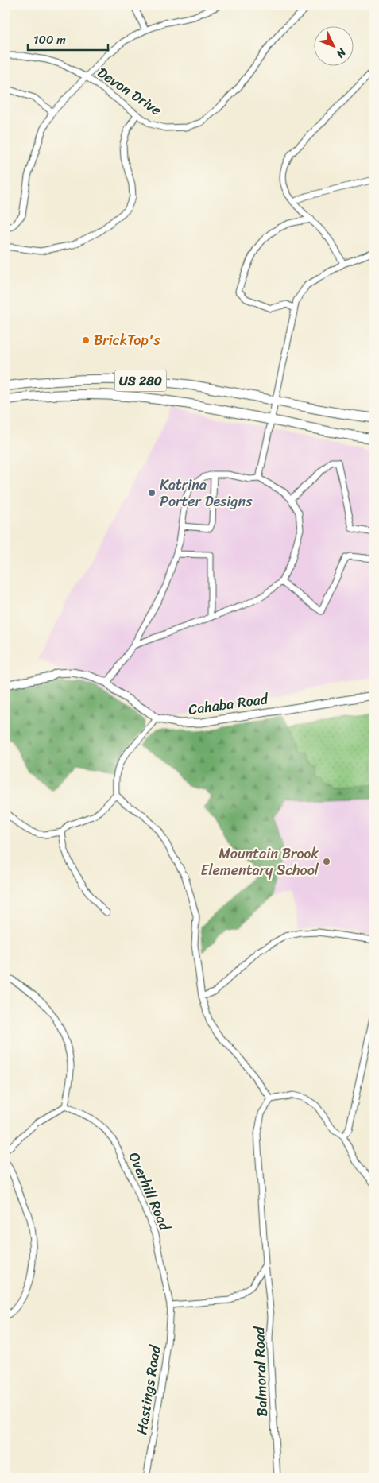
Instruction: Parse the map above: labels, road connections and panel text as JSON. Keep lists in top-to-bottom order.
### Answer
{
  "streets": {
    "highway": ["US 280"],
    "street": [
      "Devon Drive",
      "Cahaba Road",
      "Overhill Road",
      "Balmoral Road",
      "Hastings Road"
    ]
  },
  "crossings": [
    ["Overhill Road", "Hastings Road"]
  ],
  "places": ["BrickTop's", "Katrina Porter Designs", "Mountain Brook Elementary School"],
  "scale_bar": "100 m",
  "north": "bottom right"
}
